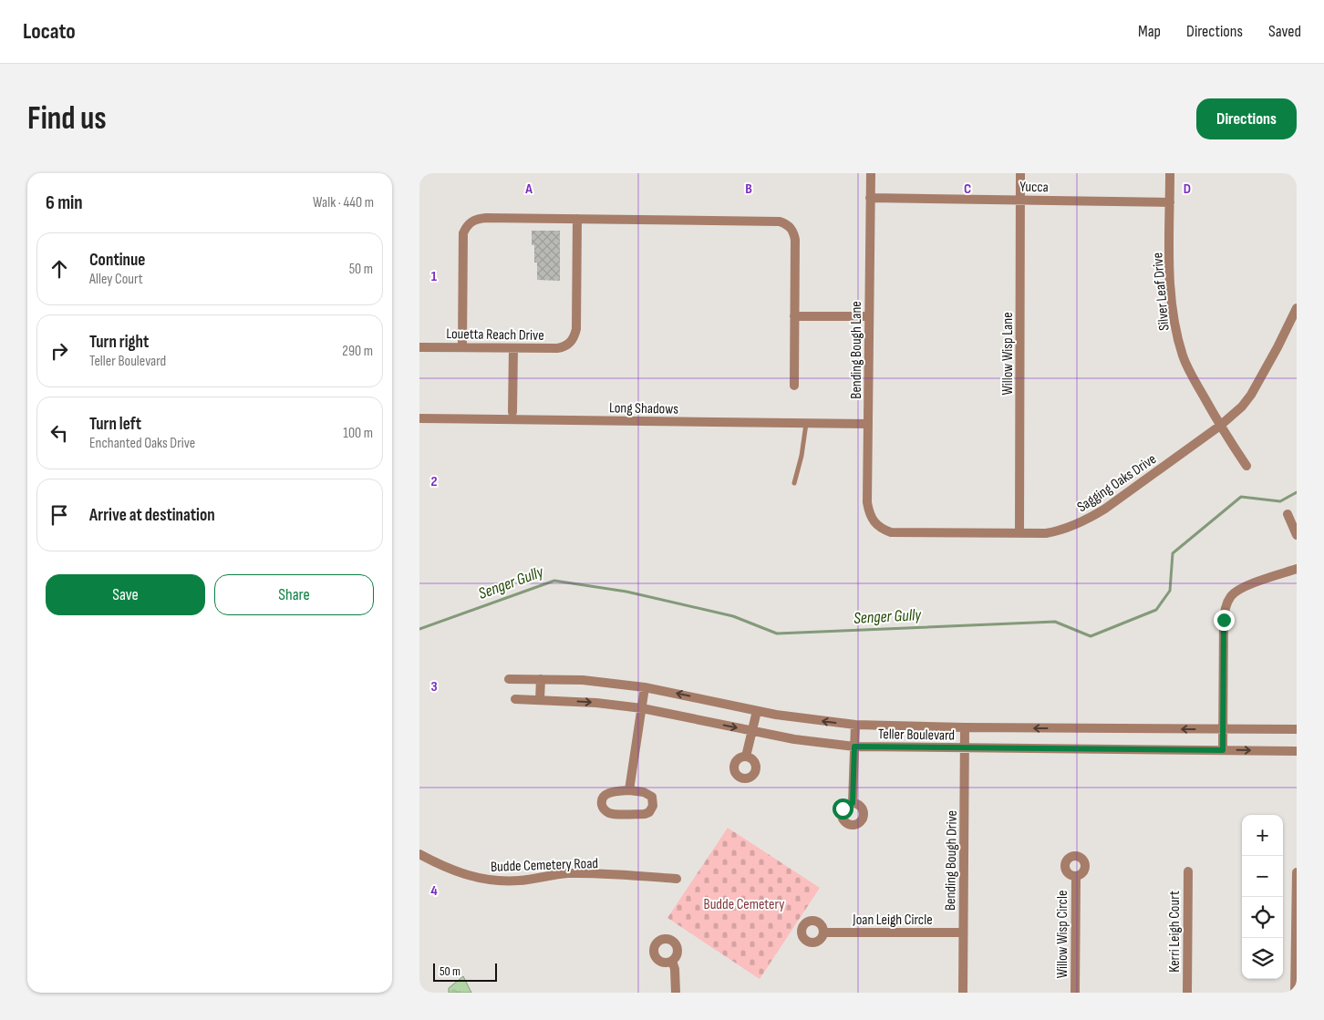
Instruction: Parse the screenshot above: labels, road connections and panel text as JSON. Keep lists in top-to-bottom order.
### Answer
{
  "streets": {
    "street": [
      "Yucca",
      "Silver Leaf Drive",
      "Louetta Reach Drive",
      "Bending Bough Lane",
      "Willow Wisp Lane",
      "Long Shadows",
      "Sagging Oaks Drive",
      "Teller Boulevard",
      "Bending Bough Drive",
      "Budde Cemetery Road",
      "Joan Leigh Circle",
      "Kerri Leigh Court",
      "Willow Wisp Circle"
    ]
  },
  "crossings": [
    ["Yucca", "Silver Leaf Drive"],
    ["Yucca", "Bending Bough Lane"],
    ["Yucca", "Willow Wisp Lane"],
    ["Silver Leaf Drive", "Sagging Oaks Drive"],
    ["Bending Bough Lane", "Long Shadows"],
    ["Bending Bough Lane", "Sagging Oaks Drive"],
    ["Willow Wisp Lane", "Sagging Oaks Drive"],
    ["Teller Boulevard", "Bending Bough Drive"],
    ["Bending Bough Drive", "Joan Leigh Circle"]
  ],
  "water": ["Senger Gully"],
  "parks": ["Budde Cemetery"],
  "scale_bar": "50 m",
  "page": {
    "header": "Locato",
    "nav": ["Map", "Directions", "Saved"],
    "buttons": [
      "Directions",
      ["Save", "Share"]
    ],
    "title": "Find us",
    "heading": ["6 min", "Walk · 440 m"],
    "list": [
      ["Continue", "Alley Court", "50 m"],
      ["Turn right", "Teller Boulevard", "290 m"],
      ["Turn left", "Enchanted Oaks Drive", "100 m"],
      "Arrive at destination"
    ],
    "map_buttons": ["+", "−"],
    "scale": "50 m"
  },
  "grid": {
    "columns": [
      "A",
      "B",
      "C",
      "D"
    ],
    "rows": [
      "1",
      "2",
      "3",
      "4"
    ]
  }
}
